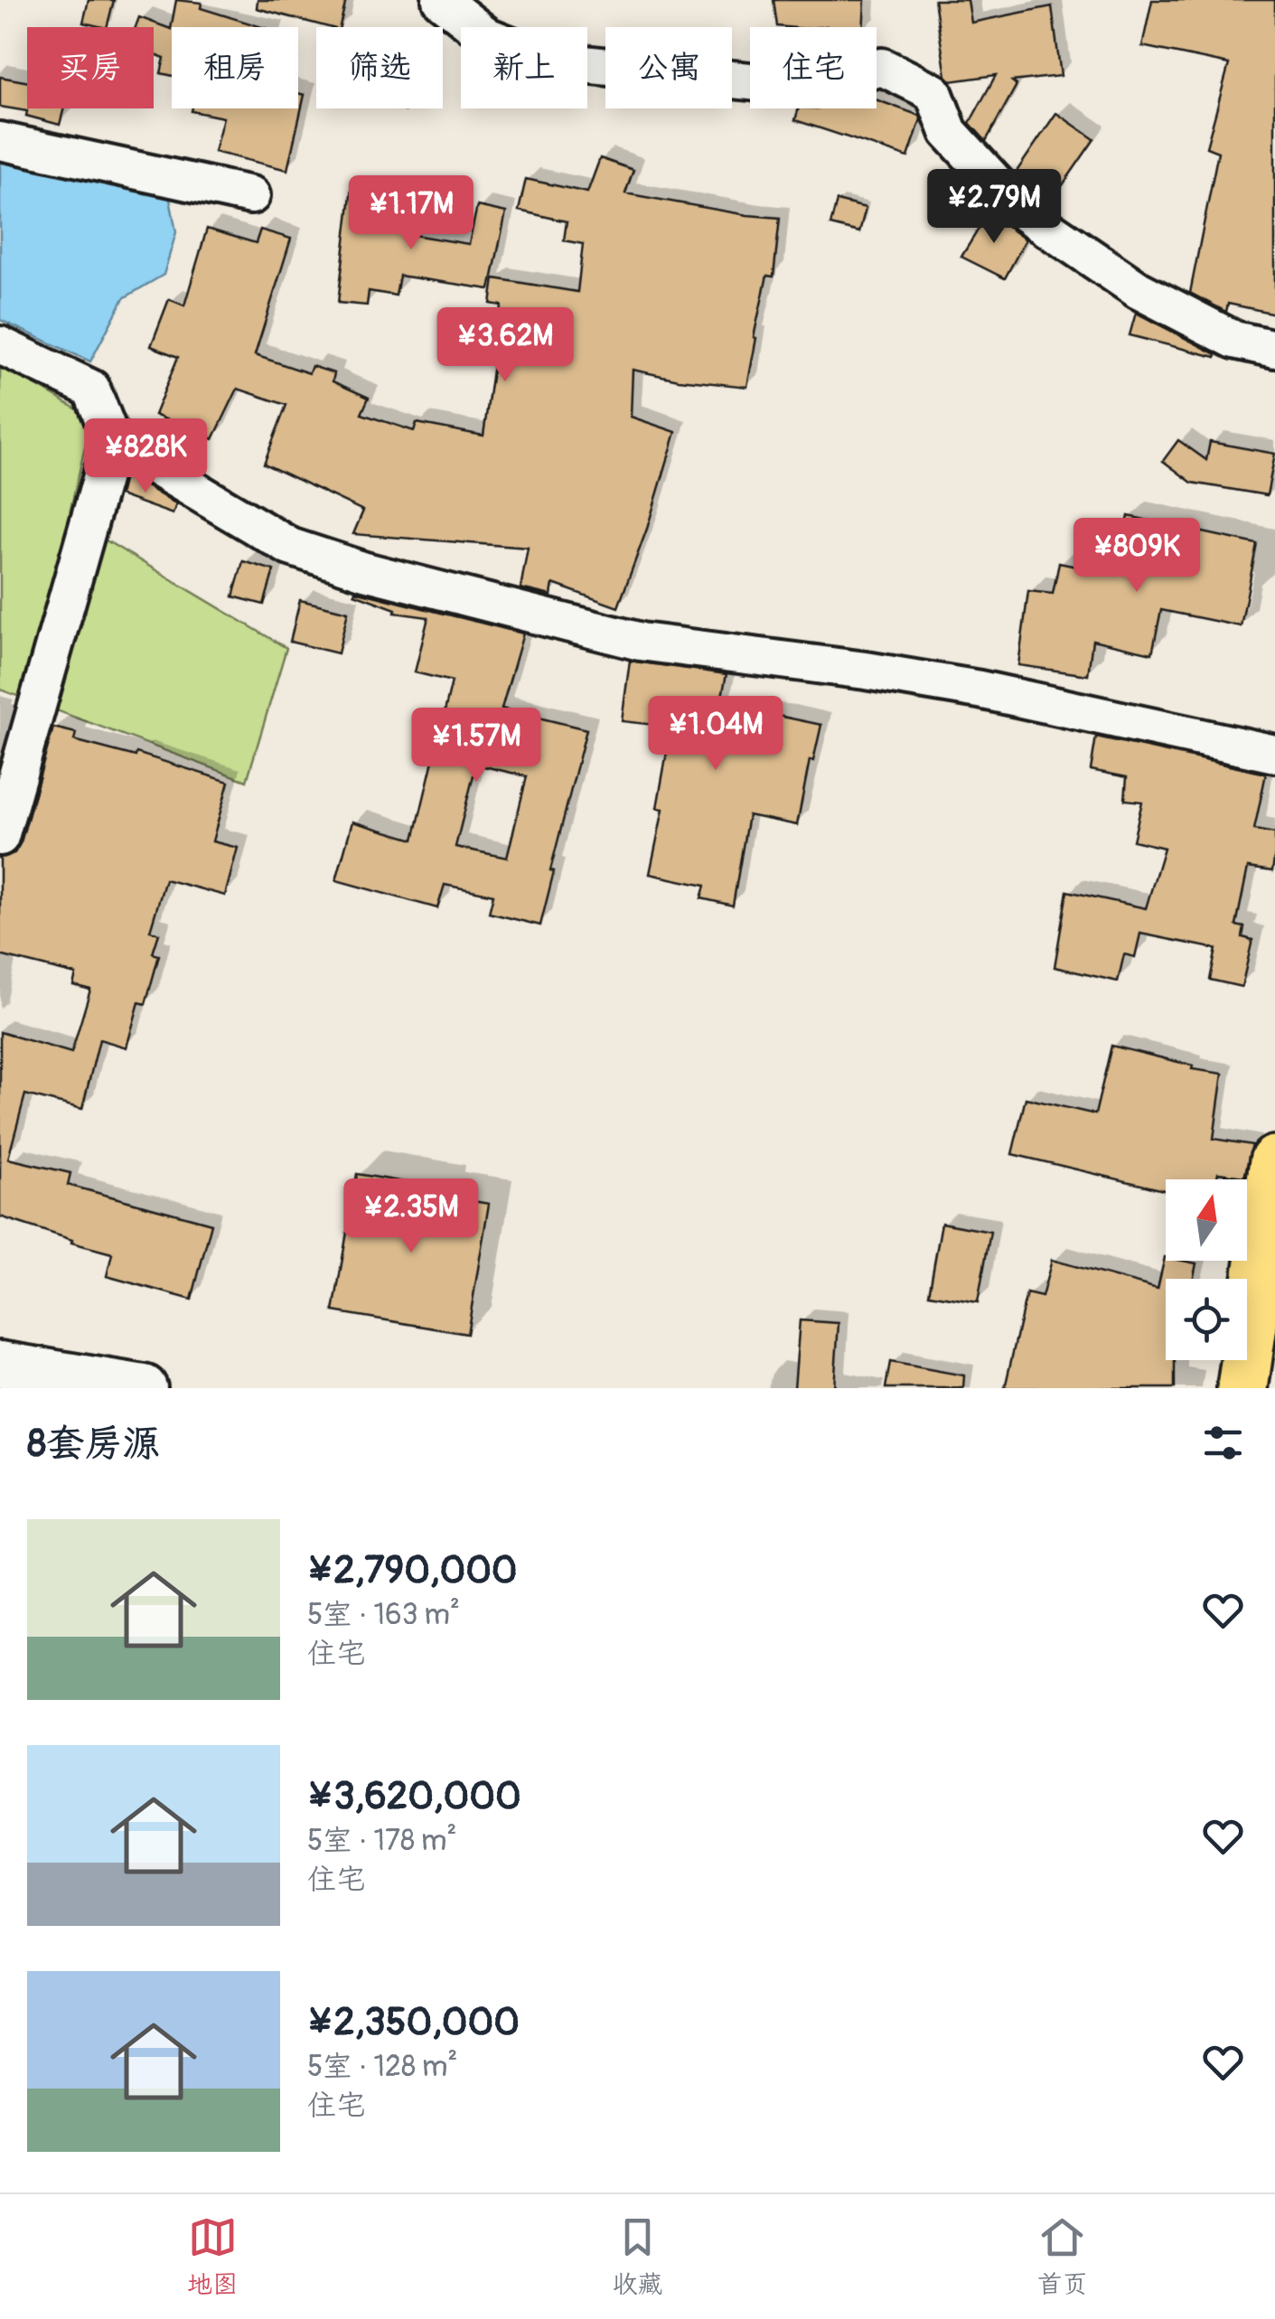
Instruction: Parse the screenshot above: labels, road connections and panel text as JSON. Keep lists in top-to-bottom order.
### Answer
{
  "north": "top",
  "page": {
    "chip": [
      "买房",
      "租房",
      "筛选",
      "新上",
      "公寓",
      "住宅"
    ],
    "price": [
      "¥2.79M",
      "¥1.17M",
      "¥3.62M",
      "¥828K",
      "¥809K",
      "¥1.04M",
      "¥1.57M",
      "¥2.35M"
    ],
    "heading": "8套房源",
    "list": [
      {
        "name": "¥2,790,000",
        "note": "5室 · 163 m² · 住宅"
      },
      {
        "name": "¥3,620,000",
        "note": "5室 · 178 m² · 住宅"
      },
      {
        "name": "¥2,350,000",
        "note": "5室 · 128 m² · 住宅"
      }
    ],
    "tabs": ["地图", "收藏", "首页"]
  }
}
